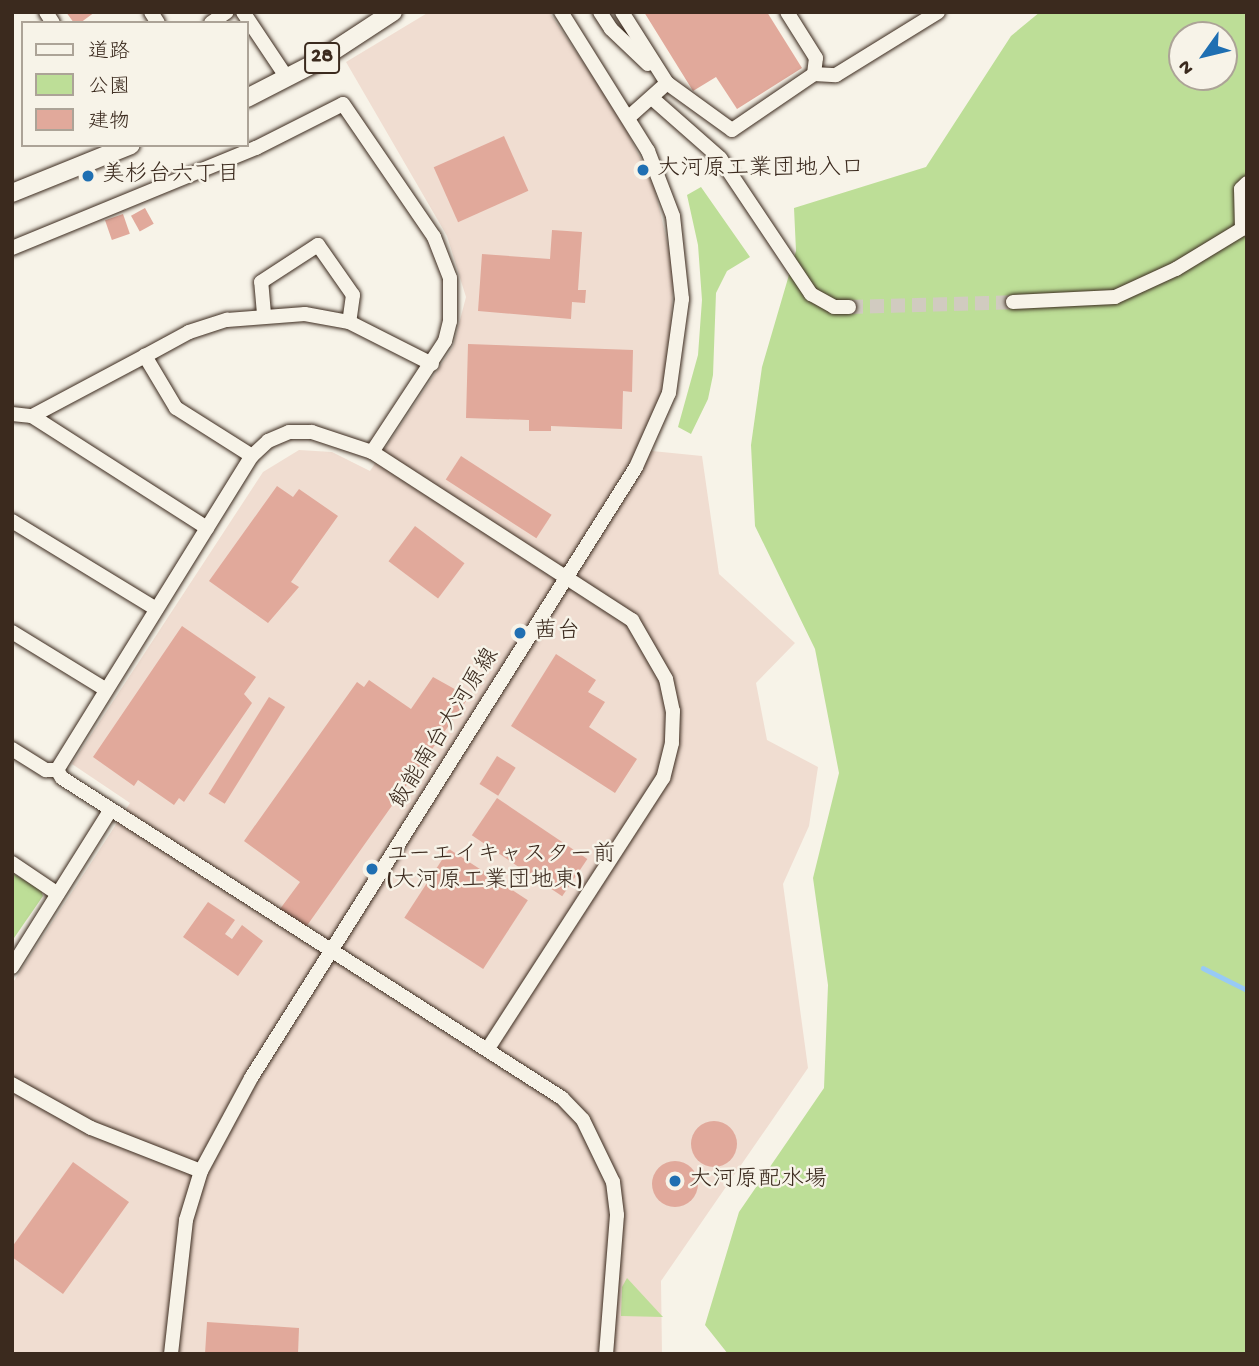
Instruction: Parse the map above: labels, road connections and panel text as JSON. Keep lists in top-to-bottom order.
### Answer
{
  "streets": {
    "main road": ["28"],
    "street": ["飯能南台大河原線"]
  },
  "places": [
    "大河原工業団地入口",
    "美杉台六丁目",
    "茜台",
    "ユーエイキャスター前 (大河原工業団地東)",
    "大河原配水場"
  ],
  "legend": ["道路", "公園", "建物"],
  "north": "bottom left"
}
